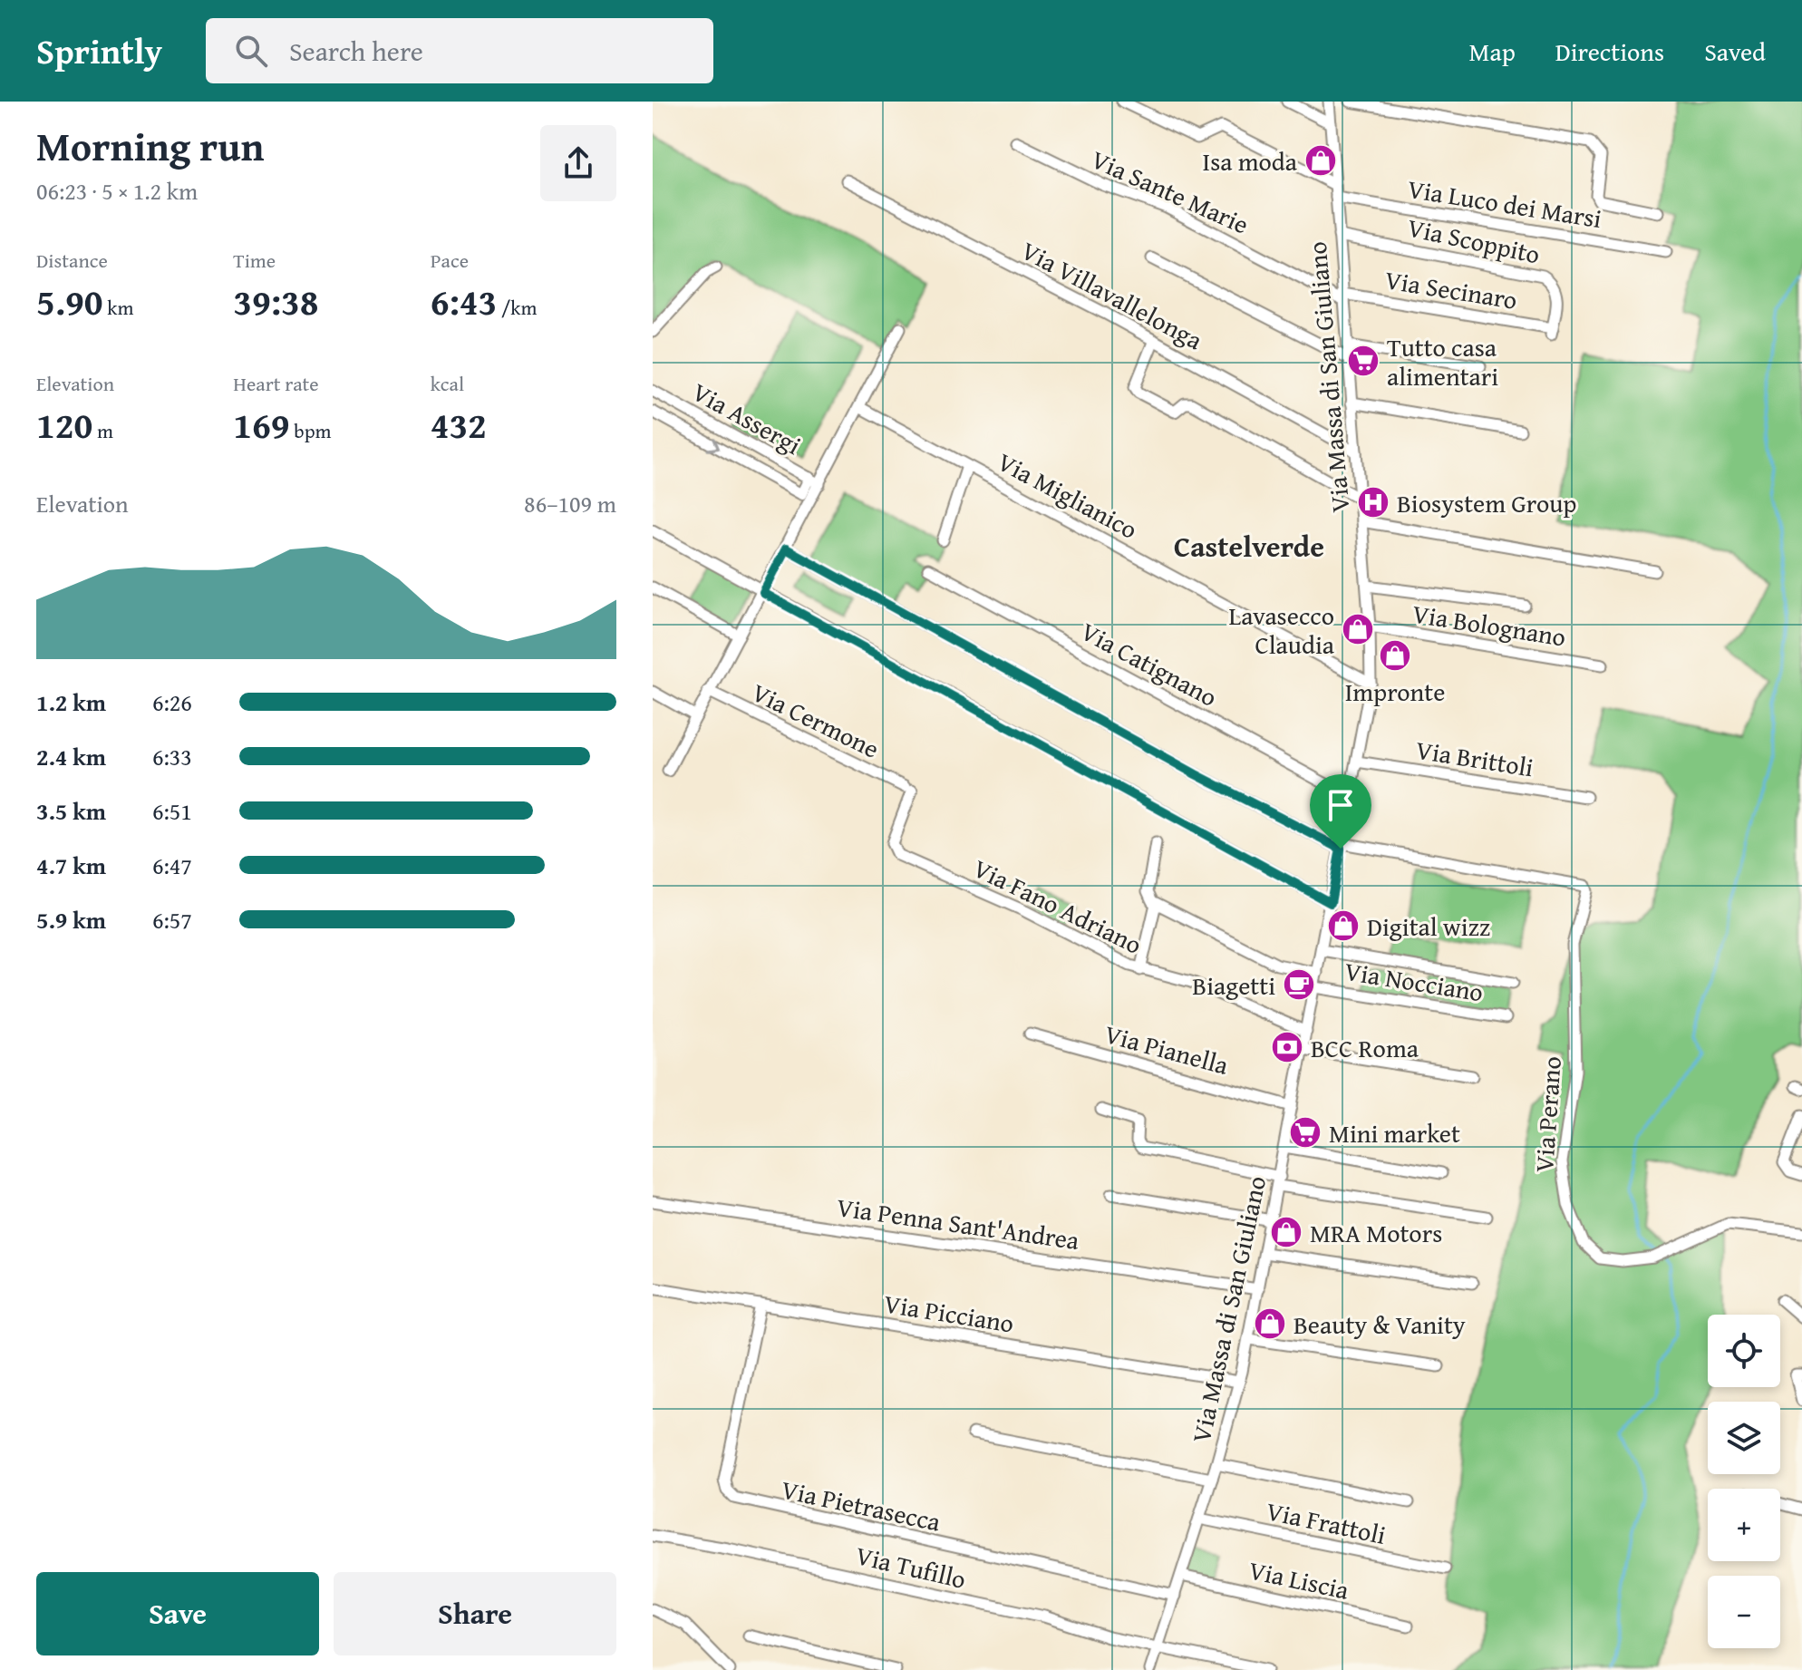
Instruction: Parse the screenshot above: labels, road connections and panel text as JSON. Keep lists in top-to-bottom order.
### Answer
{
  "streets": {
    "street": [
      "Via Sante Marie",
      "Via Luco dei Marsi",
      "Via Scoppito",
      "Via Secinaro",
      "Via Villavallelonga",
      "Via Massa di San Giuliano",
      "Via Assergi",
      "Via Miglianico",
      "Via Bolognano",
      "Via Catignano",
      "Via Cermone",
      "Via Brittoli",
      "Via Fano Adriano",
      "Via Nocciano",
      "Via Pianella",
      "Via Perano",
      "Via Penna Sant'Andrea",
      "Via Picciano",
      "Via Pietrasecca",
      "Via Frattoli",
      "Via Tufillo",
      "Via Liscia"
    ]
  },
  "crossings": [
    ["Via Sante Marie", "Via Secinaro"],
    ["Via Sante Marie", "Via Massa di San Giuliano"],
    ["Via Luco dei Marsi", "Via Massa di San Giuliano"],
    ["Via Scoppito", "Via Secinaro"],
    ["Via Scoppito", "Via Massa di San Giuliano"],
    ["Via Secinaro", "Via Massa di San Giuliano"],
    ["Via Villavallelonga", "Via Massa di San Giuliano"],
    ["Via Massa di San Giuliano", "Via Miglianico"],
    ["Via Massa di San Giuliano", "Via Bolognano"],
    ["Via Massa di San Giuliano", "Via Catignano"],
    ["Via Massa di San Giuliano", "Via Brittoli"],
    ["Via Massa di San Giuliano", "Via Fano Adriano"],
    ["Via Massa di San Giuliano", "Via Nocciano"],
    ["Via Massa di San Giuliano", "Via Pianella"],
    ["Via Massa di San Giuliano", "Via Perano"],
    ["Via Massa di San Giuliano", "Via Penna Sant'Andrea"],
    ["Via Massa di San Giuliano", "Via Picciano"],
    ["Via Massa di San Giuliano", "Via Pietrasecca"],
    ["Via Massa di San Giuliano", "Via Frattoli"],
    ["Via Massa di San Giuliano", "Via Tufillo"],
    ["Via Massa di San Giuliano", "Via Liscia"],
    ["Via Cermone", "Via Fano Adriano"],
    ["Via Picciano", "Via Pietrasecca"]
  ],
  "districts": ["Castelverde"],
  "places": {
    "shop": [
      "Isa moda",
      "Lavasecco Claudia",
      "Impronte",
      "Digital wizz",
      "MRA Motors",
      "Beauty & Vanity"
    ],
    "supermarket": ["Tutto casa alimentari", "Mini market"],
    "hospital": ["Biosystem Group"],
    "cafe": ["Biagetti"],
    "bank": ["BCC Roma"]
  },
  "page": {
    "header": "Sprintly",
    "search": "Search here",
    "nav": ["Map", "Directions", "Saved"],
    "heading": ["Morning run", "06:23 · 5 × 1.2 km"],
    "stats": [
      ["Distance", "5.90 km"],
      ["Time", "39:38"],
      ["Pace", "6:43 /km"],
      ["Elevation", "120 m"],
      ["Heart rate", "169 bpm"],
      ["kcal", "432"]
    ],
    "chart": ["Elevation", "86–109 m"],
    "list": [
      {
        "name": "1.2 km",
        "note": "6:26"
      },
      {
        "name": "2.4 km",
        "note": "6:33"
      },
      {
        "name": "3.5 km",
        "note": "6:51"
      },
      {
        "name": "4.7 km",
        "note": "6:47"
      },
      {
        "name": "5.9 km",
        "note": "6:57"
      }
    ],
    "map_buttons": ["+", "−"],
    "buttons": ["Save", "Share"]
  }
}
